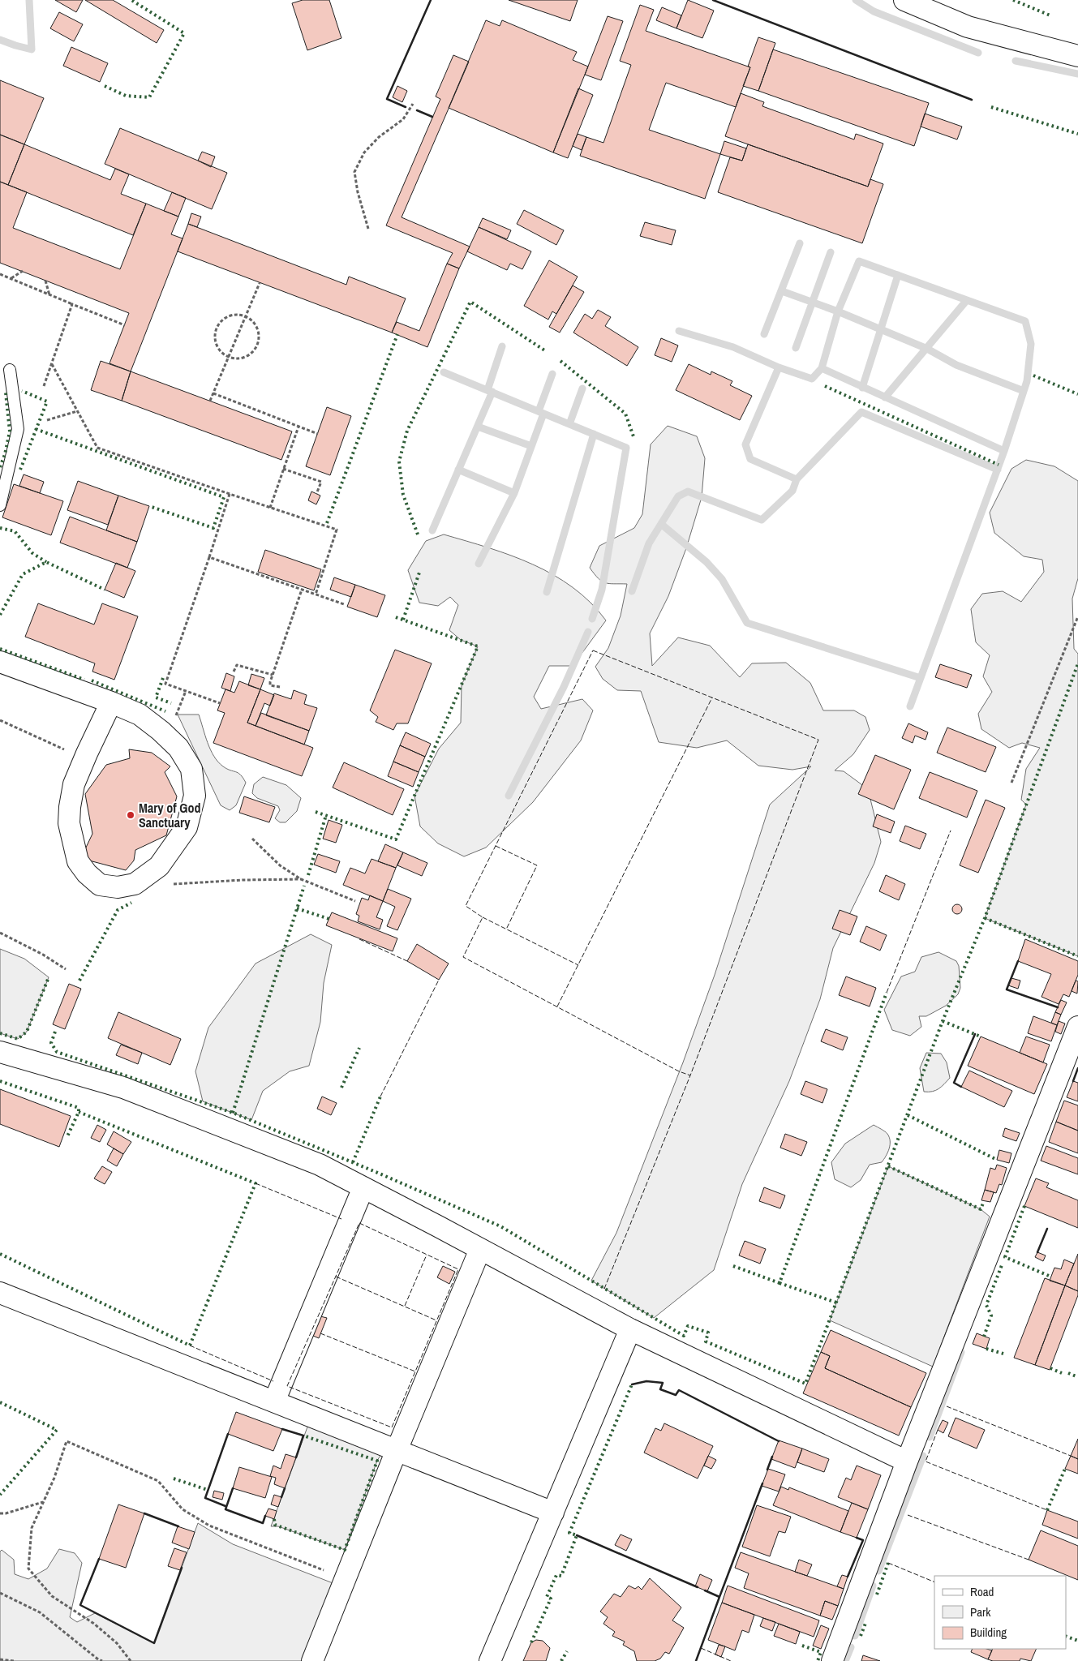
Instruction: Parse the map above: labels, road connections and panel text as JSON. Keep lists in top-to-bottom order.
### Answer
{
  "places": ["Mary of God Sanctuary"],
  "legend": ["Road", "Park", "Building"]
}
